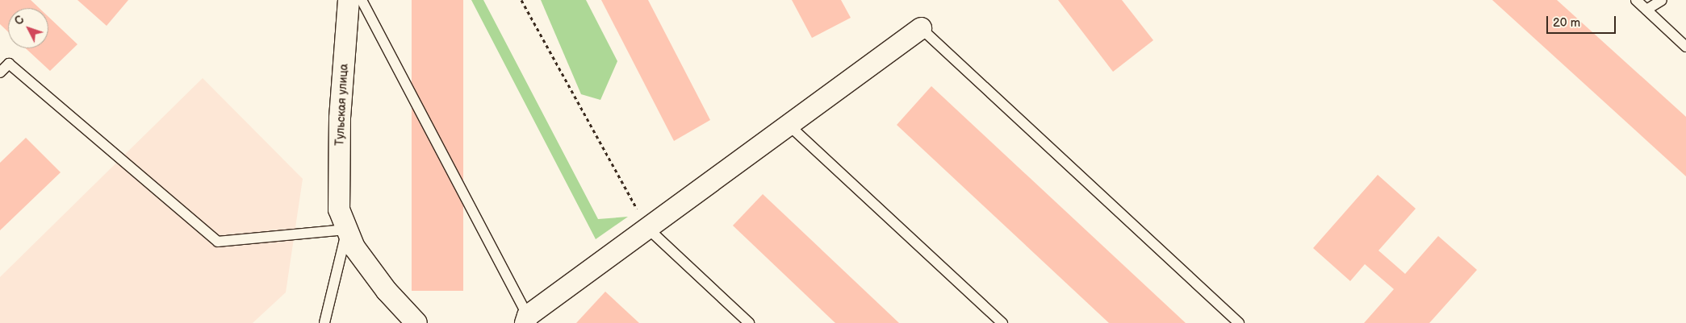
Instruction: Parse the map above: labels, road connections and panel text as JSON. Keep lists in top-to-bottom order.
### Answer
{
  "streets": {
    "street": ["Тульская улица"]
  },
  "scale_bar": "20 m",
  "north": "top left"
}
